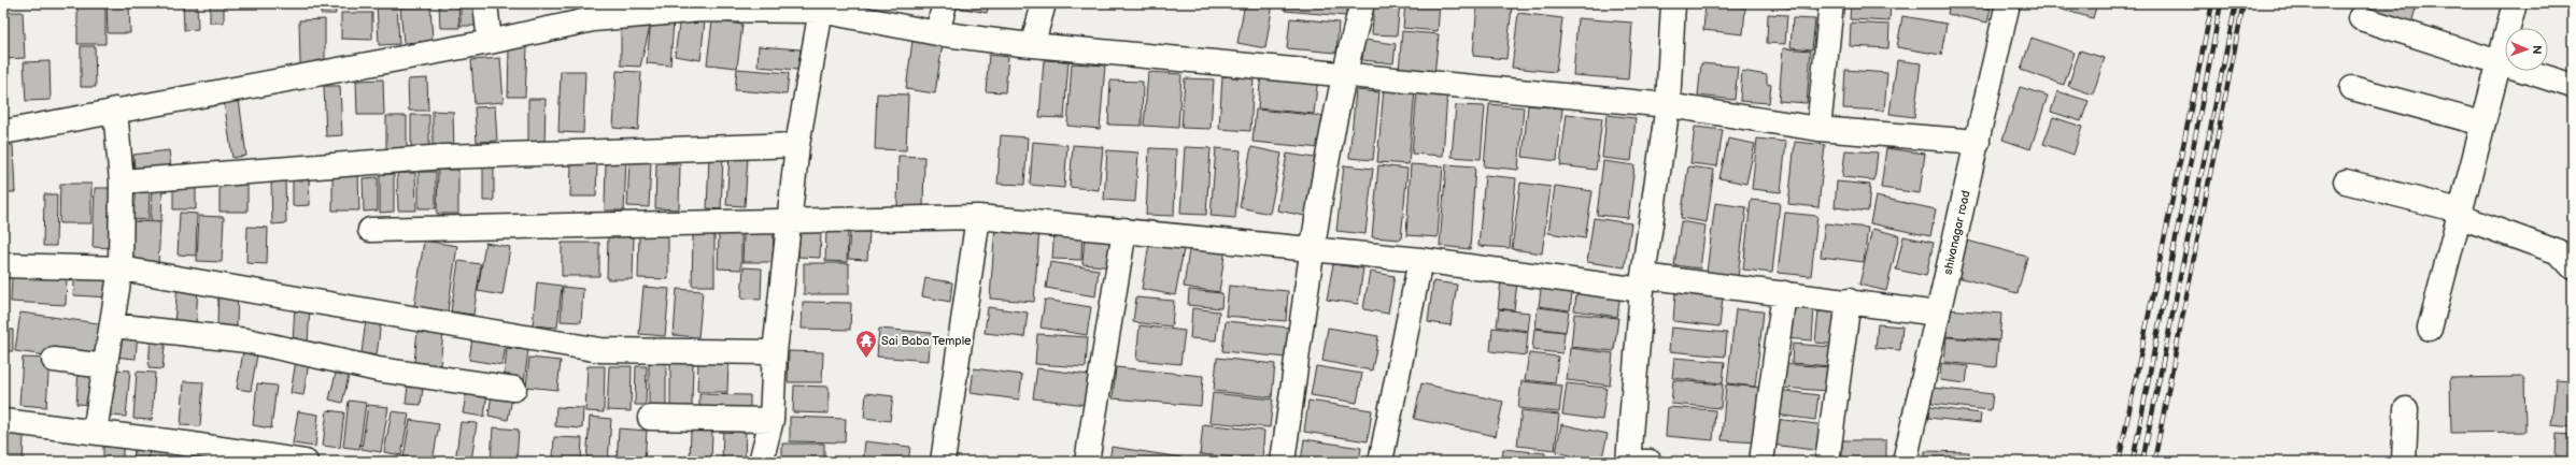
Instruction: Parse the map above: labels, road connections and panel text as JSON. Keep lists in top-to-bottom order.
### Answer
{
  "streets": {
    "street": ["shivanagar road"]
  },
  "places": {
    "temple": ["Sai Baba Temple"]
  },
  "north": "right"
}
